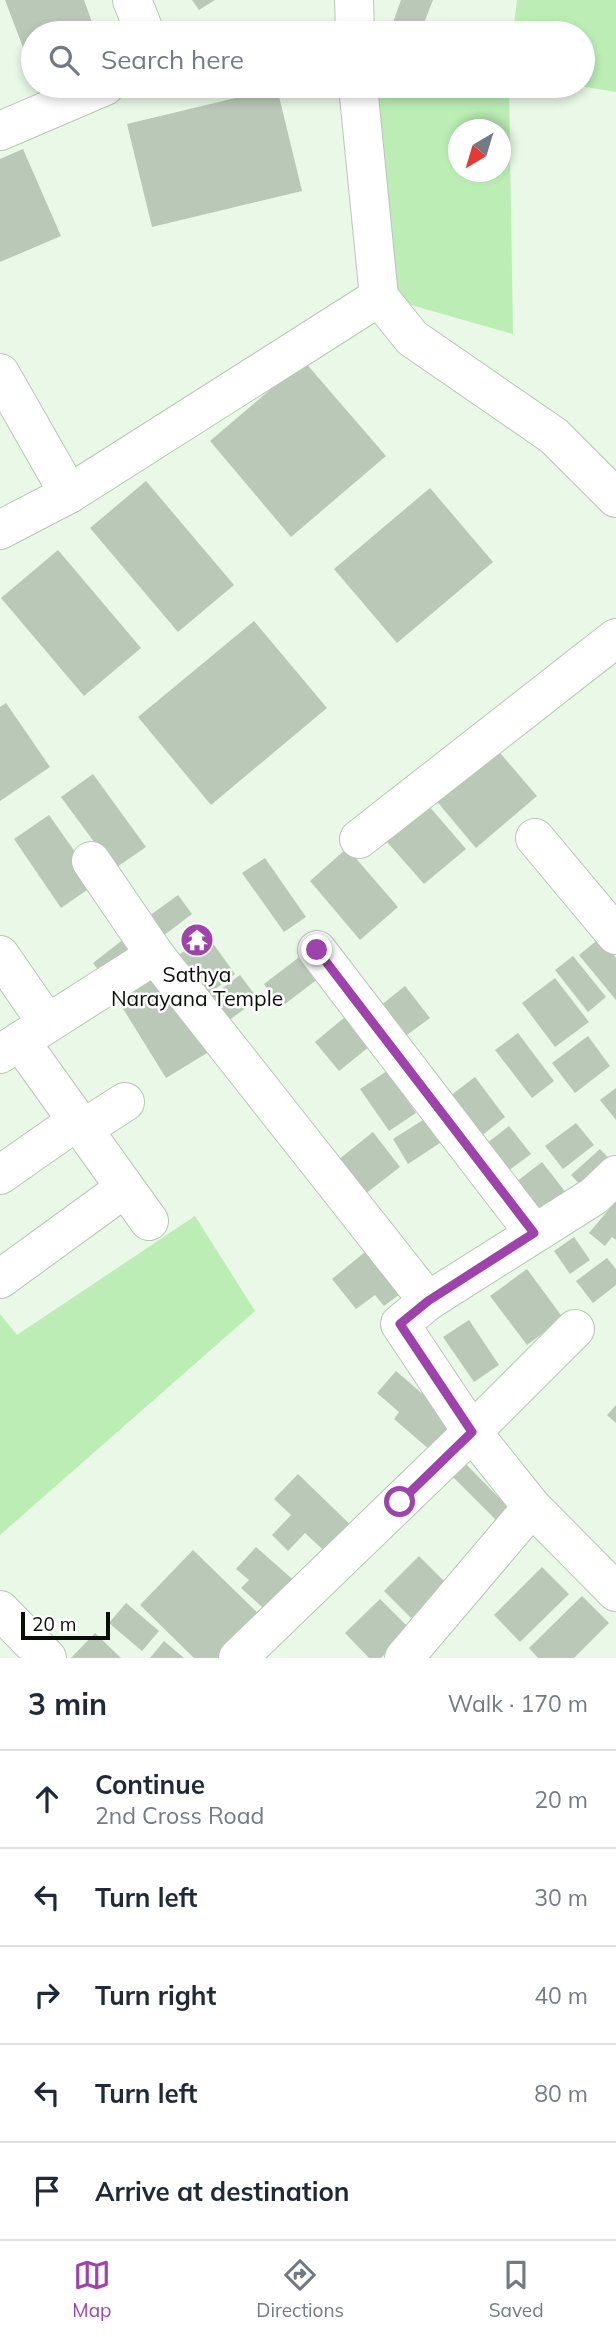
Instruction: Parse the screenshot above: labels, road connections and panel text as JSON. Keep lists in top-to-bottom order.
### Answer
{
  "places": {
    "temple": ["Sathya Narayana Temple"]
  },
  "scale_bar": "20 m",
  "north": "bottom left",
  "page": {
    "search": "Search here",
    "scale": "20 m",
    "heading": ["3 min", "Walk · 170 m"],
    "list": [
      ["Continue", "2nd Cross Road", "20 m"],
      ["Turn left", "30 m"],
      ["Turn right", "40 m"],
      ["Turn left", "80 m"],
      "Arrive at destination"
    ],
    "nav": ["Map", "Directions", "Saved"]
  }
}
